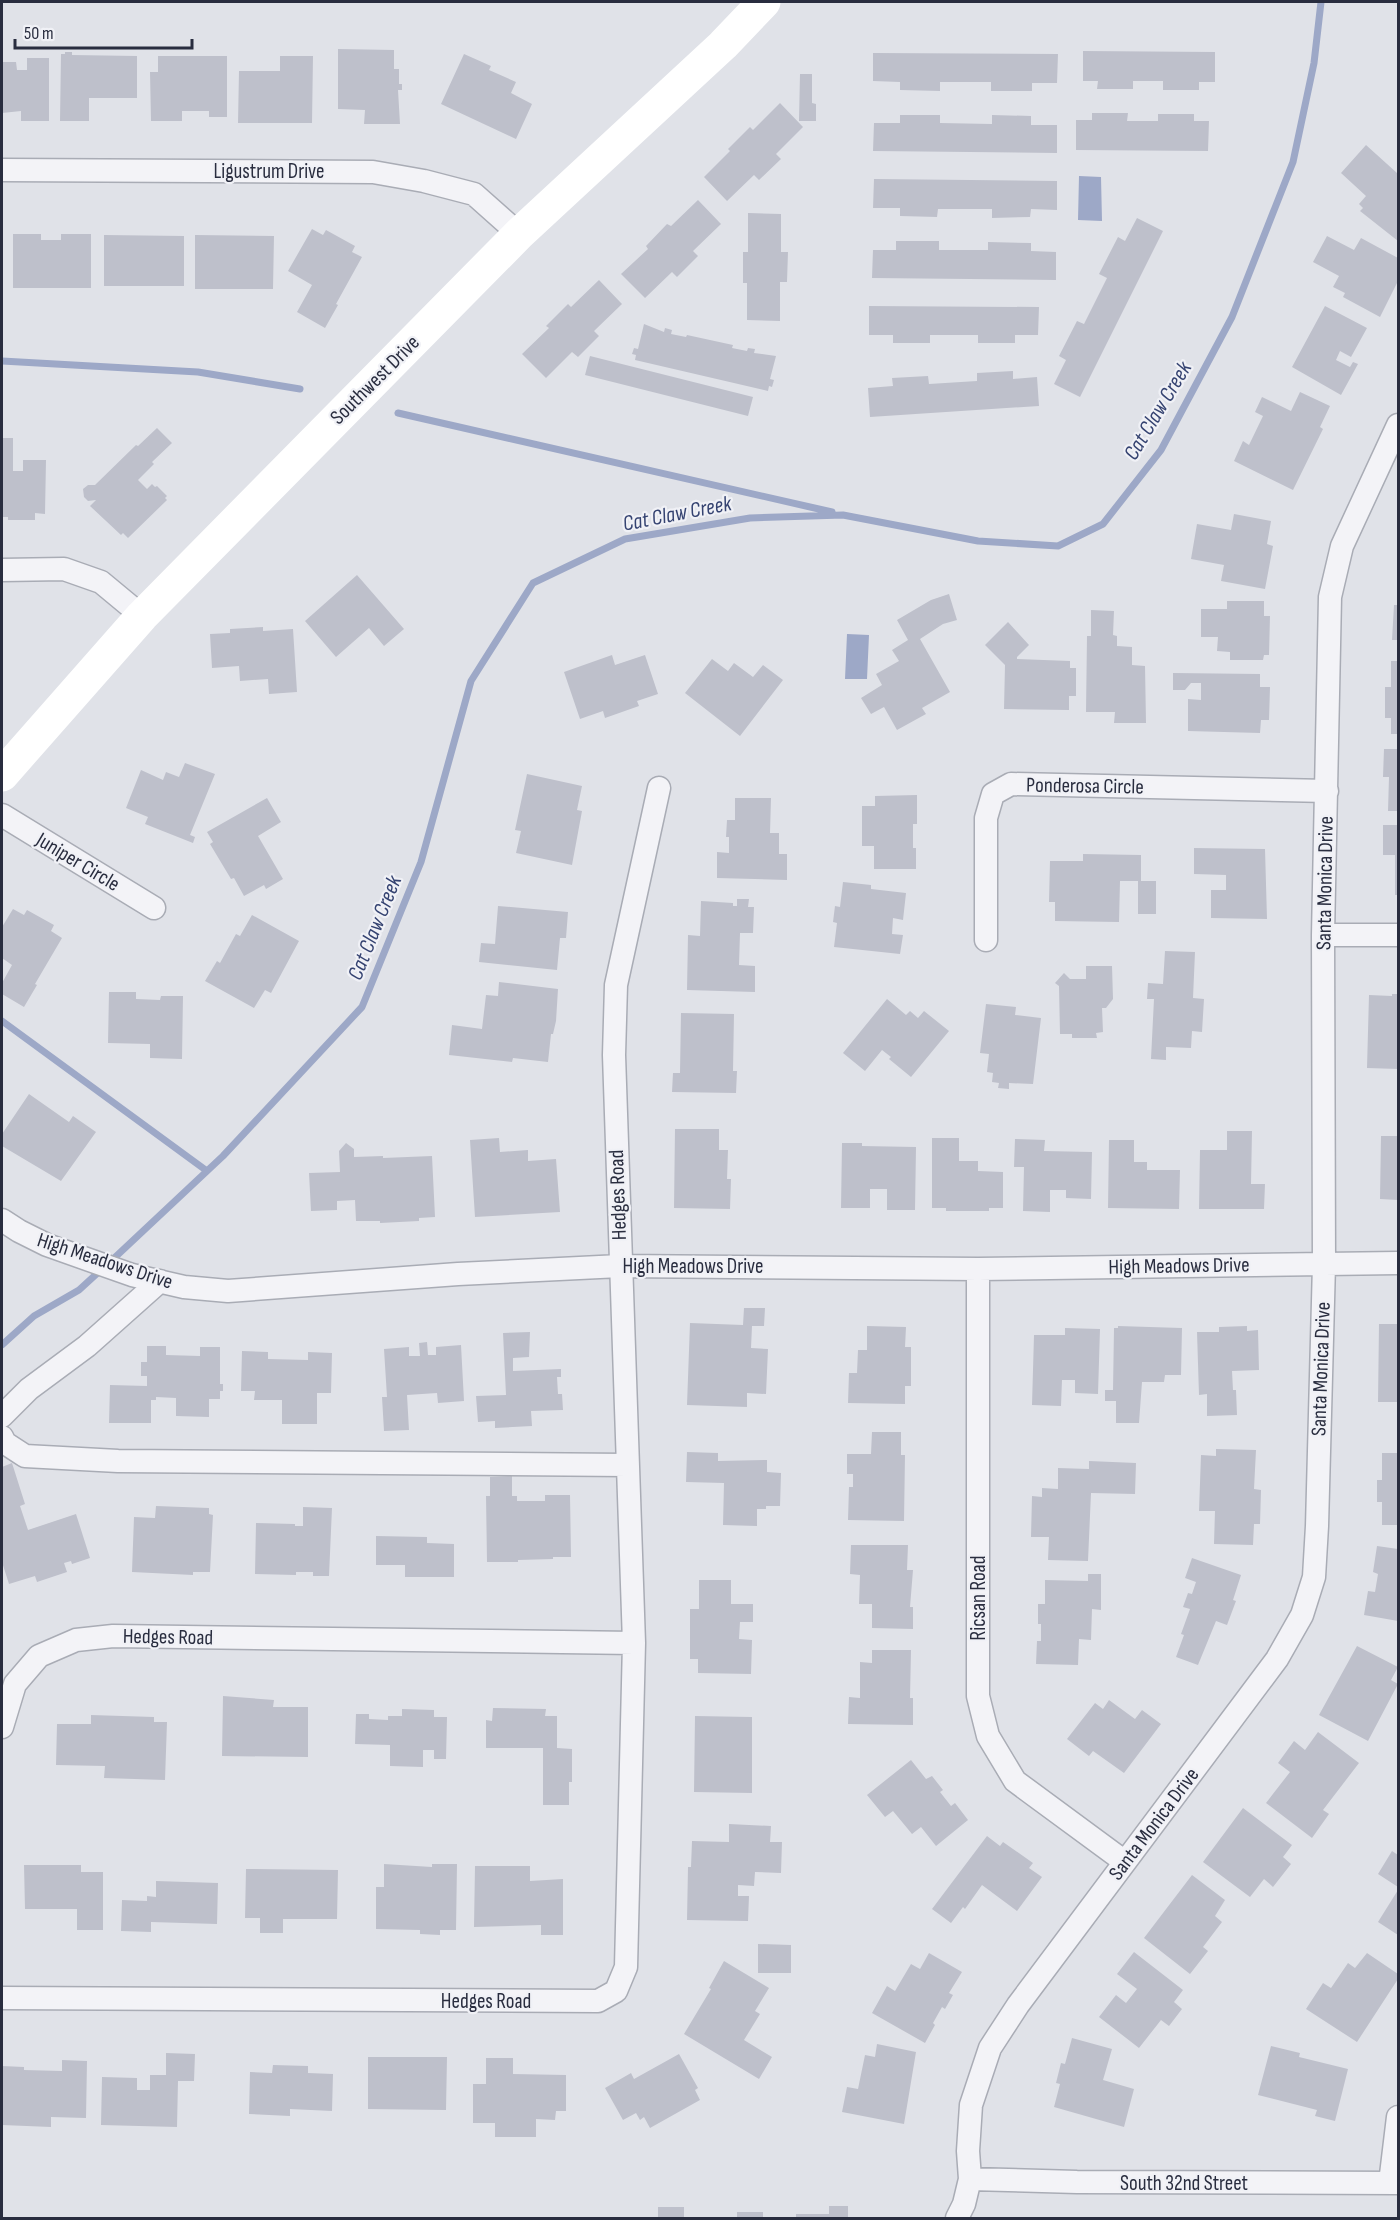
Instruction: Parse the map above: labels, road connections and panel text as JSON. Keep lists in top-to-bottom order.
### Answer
{
  "streets": {
    "main road": ["Southwest Drive"],
    "street": [
      "Ligustrum Drive",
      "Ponderosa Circle",
      "Juniper Circle",
      "Santa Monica Drive",
      "Hedges Road",
      "High Meadows Drive",
      "Ricsan Road",
      "South 32nd Street"
    ]
  },
  "crossings": [
    ["Ligustrum Drive", "Southwest Drive"],
    ["Ponderosa Circle", "Santa Monica Drive"],
    ["Santa Monica Drive", "High Meadows Drive"],
    ["Santa Monica Drive", "Ricsan Road"],
    ["Santa Monica Drive", "South 32nd Street"],
    ["Hedges Road", "High Meadows Drive"],
    ["High Meadows Drive", "Ricsan Road"]
  ],
  "water": ["Cat Claw Creek"],
  "scale_bar": "50 m"
}
